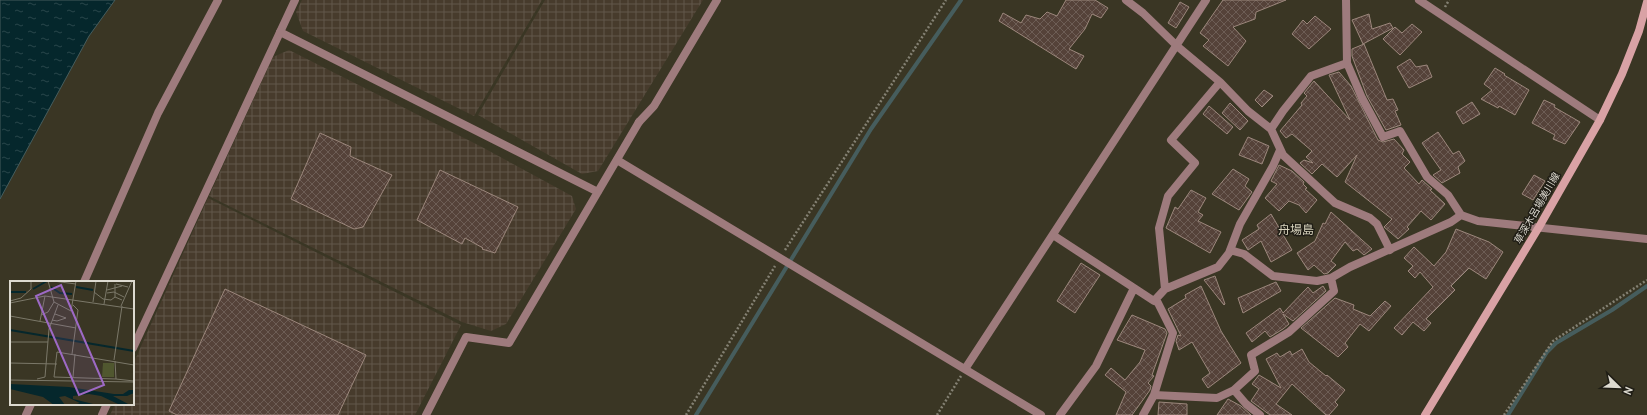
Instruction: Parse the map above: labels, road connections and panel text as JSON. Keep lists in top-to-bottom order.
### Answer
{
  "streets": {
    "main road": ["草深木呂場美川線"]
  },
  "districts": ["舟場島"],
  "north": "bottom right"
}
